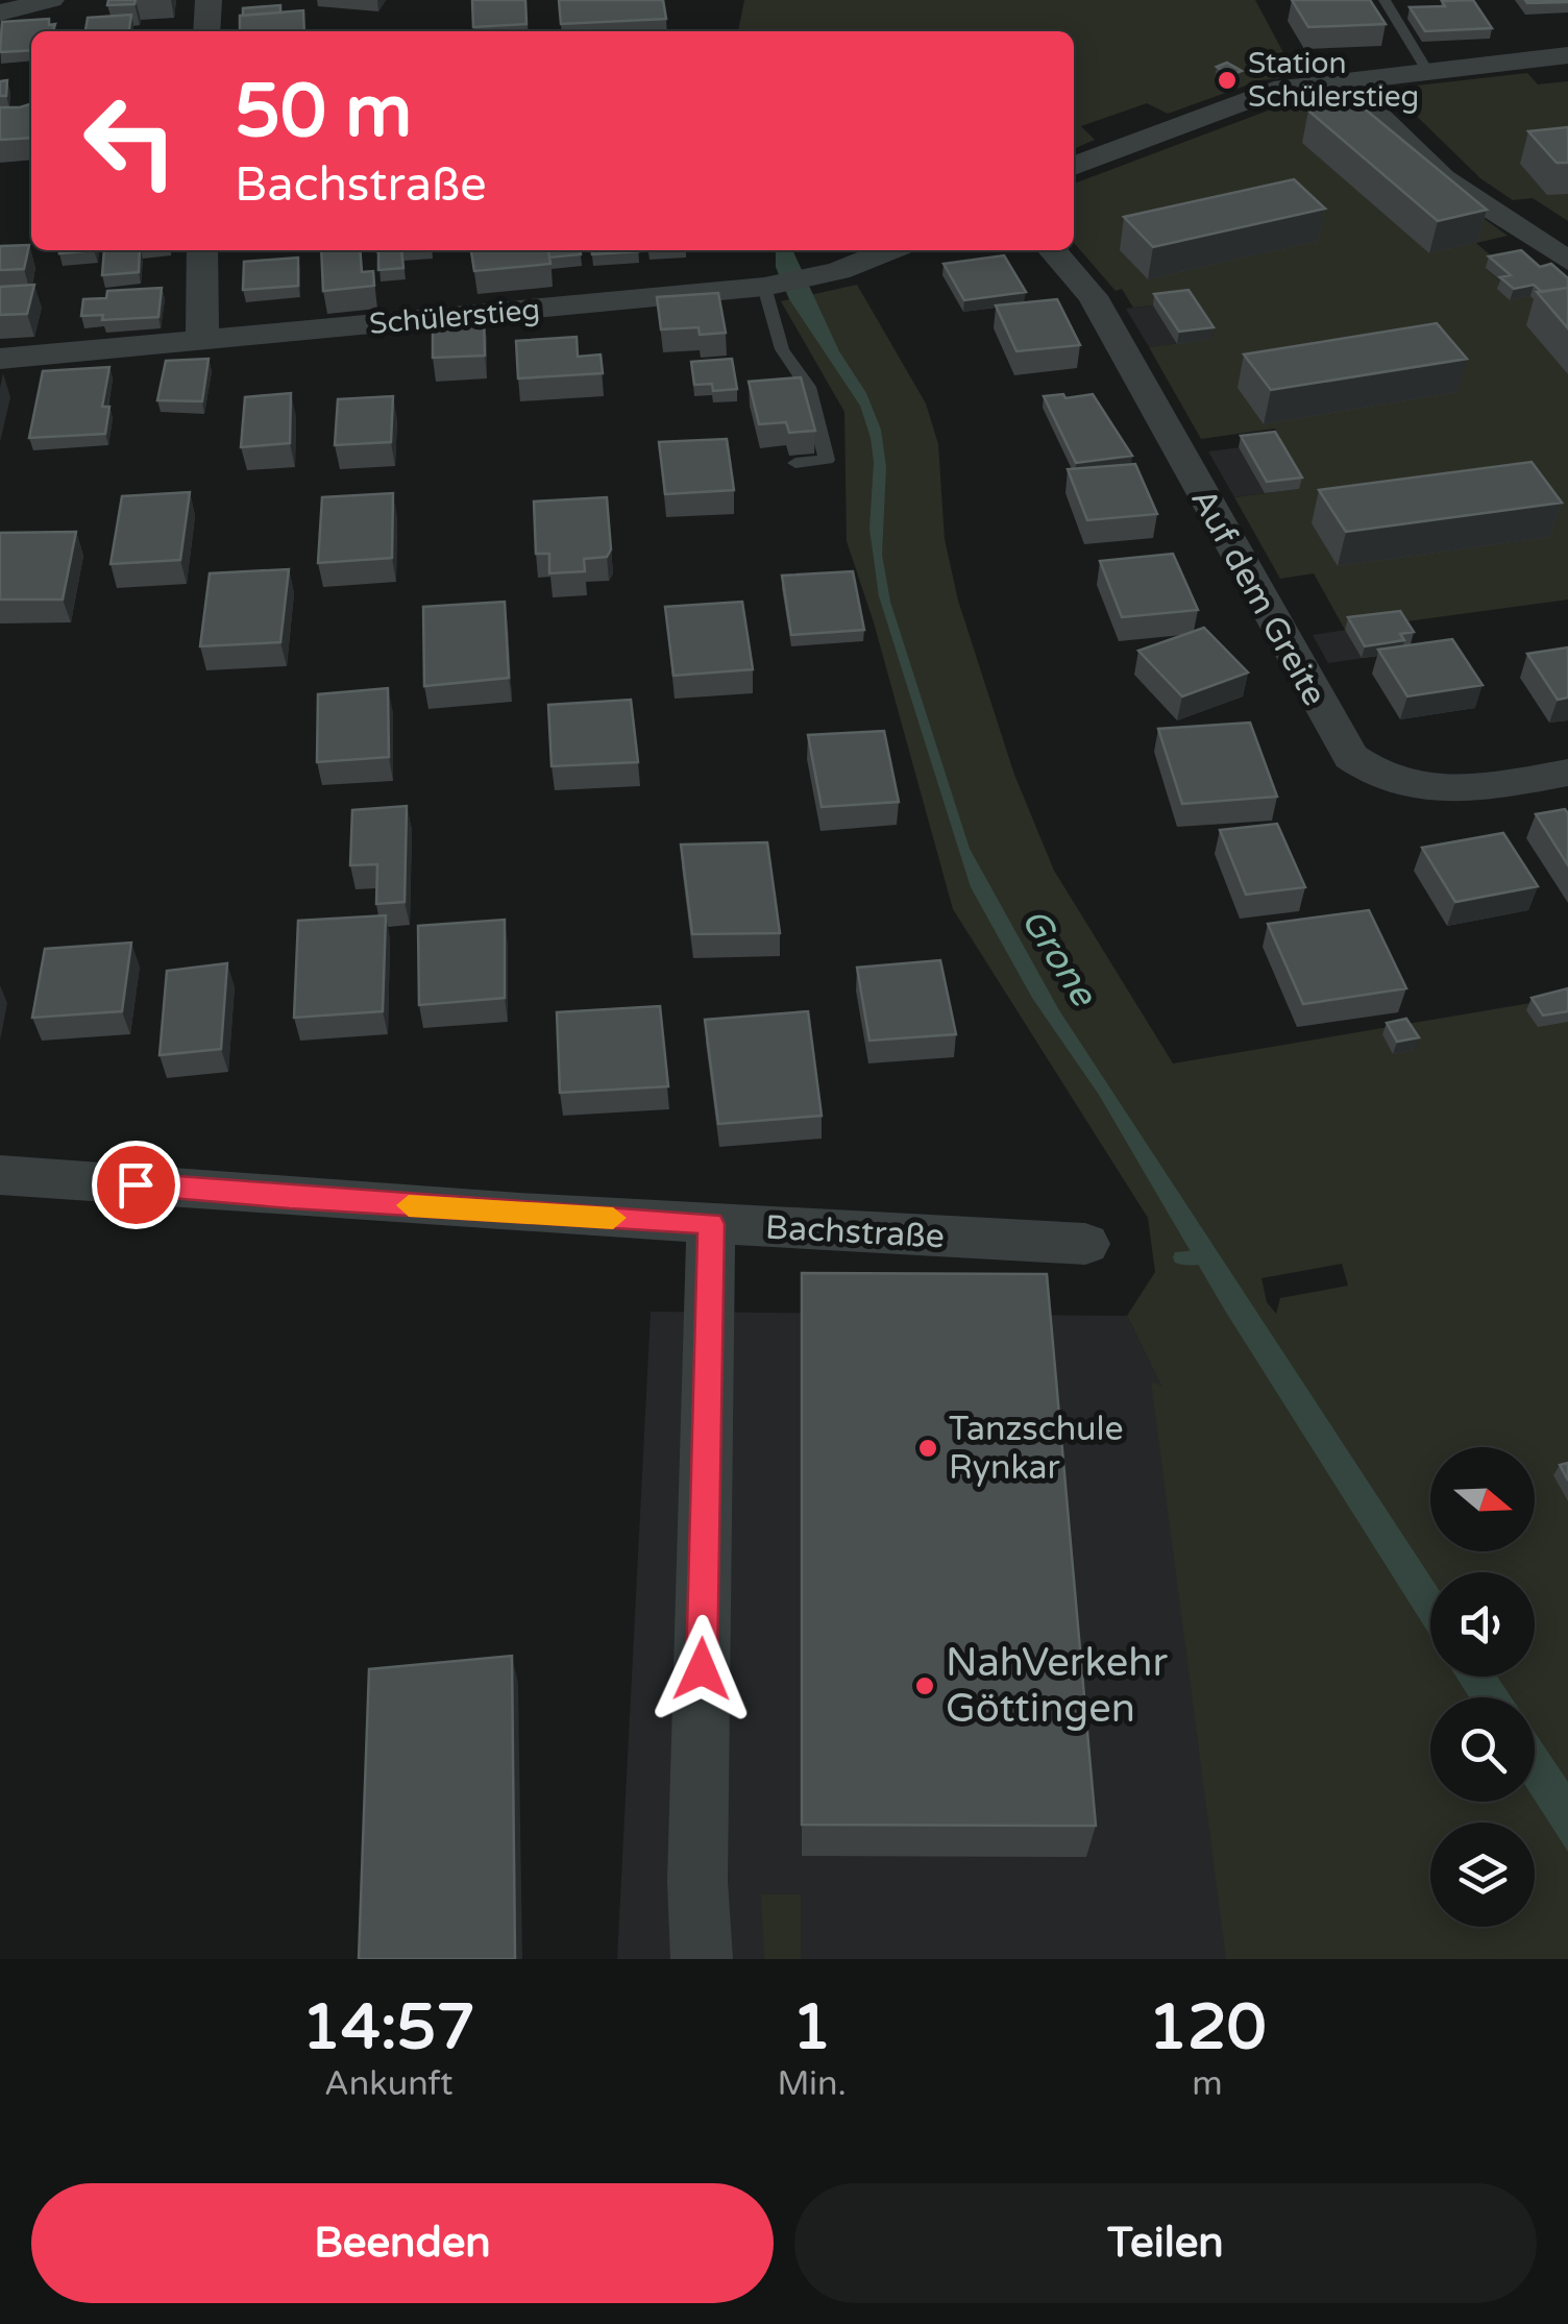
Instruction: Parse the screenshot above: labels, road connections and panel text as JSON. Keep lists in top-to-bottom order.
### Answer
{
  "streets": {
    "street": ["Schülerstieg", "Auf dem Greite", "Bachstraße"]
  },
  "water": ["Grone"],
  "places": ["Station Schülerstieg", "Tanzschule Rynkar", "NahVerkehr Göttingen"],
  "north": "right",
  "page": {
    "turn": ["50 m", "Bachstraße"],
    "eta": [
      "14:57",
      "Ankunft",
      "1",
      "Min.",
      "120",
      "m"
    ],
    "buttons": ["Beenden", "Teilen"]
  }
}
